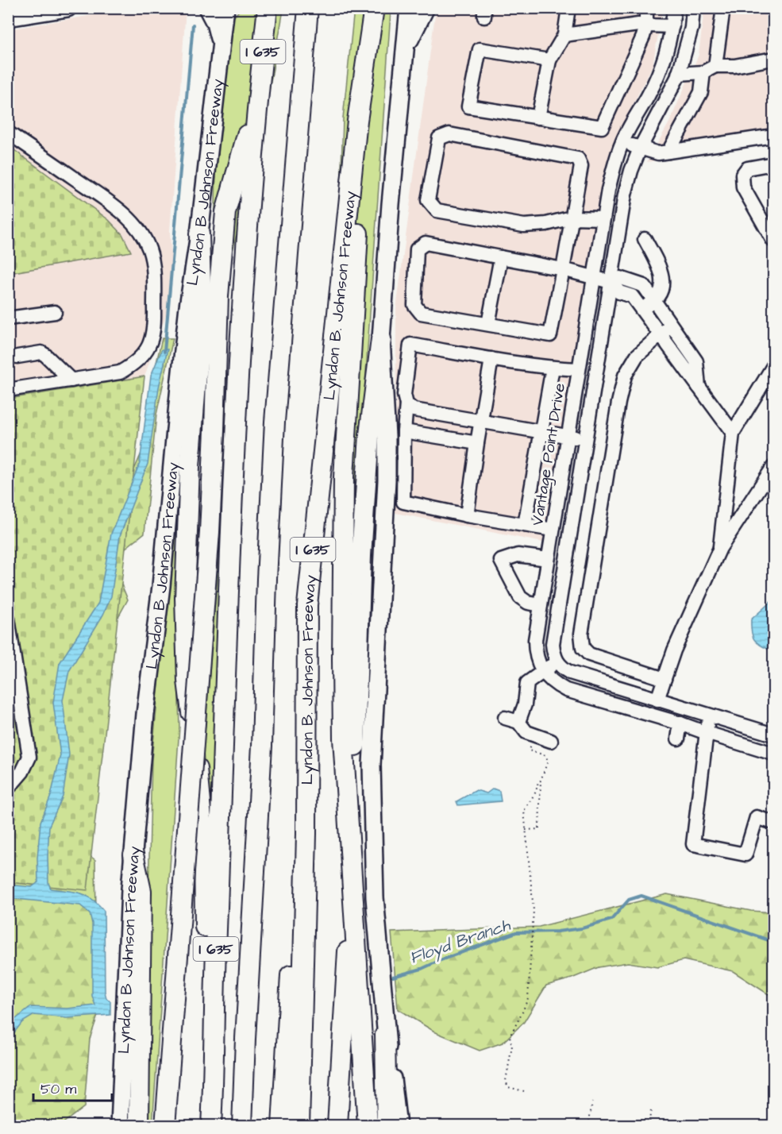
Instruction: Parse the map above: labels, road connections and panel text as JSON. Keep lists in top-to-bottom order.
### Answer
{
  "streets": {
    "highway": ["I 635", "Lyndon B. Johnson Freeway"],
    "main road": ["Lyndon B Johnson Freeway"],
    "street": ["Vantage Point Drive"]
  },
  "water": ["Floyd Branch"],
  "scale_bar": "50 m"
}
